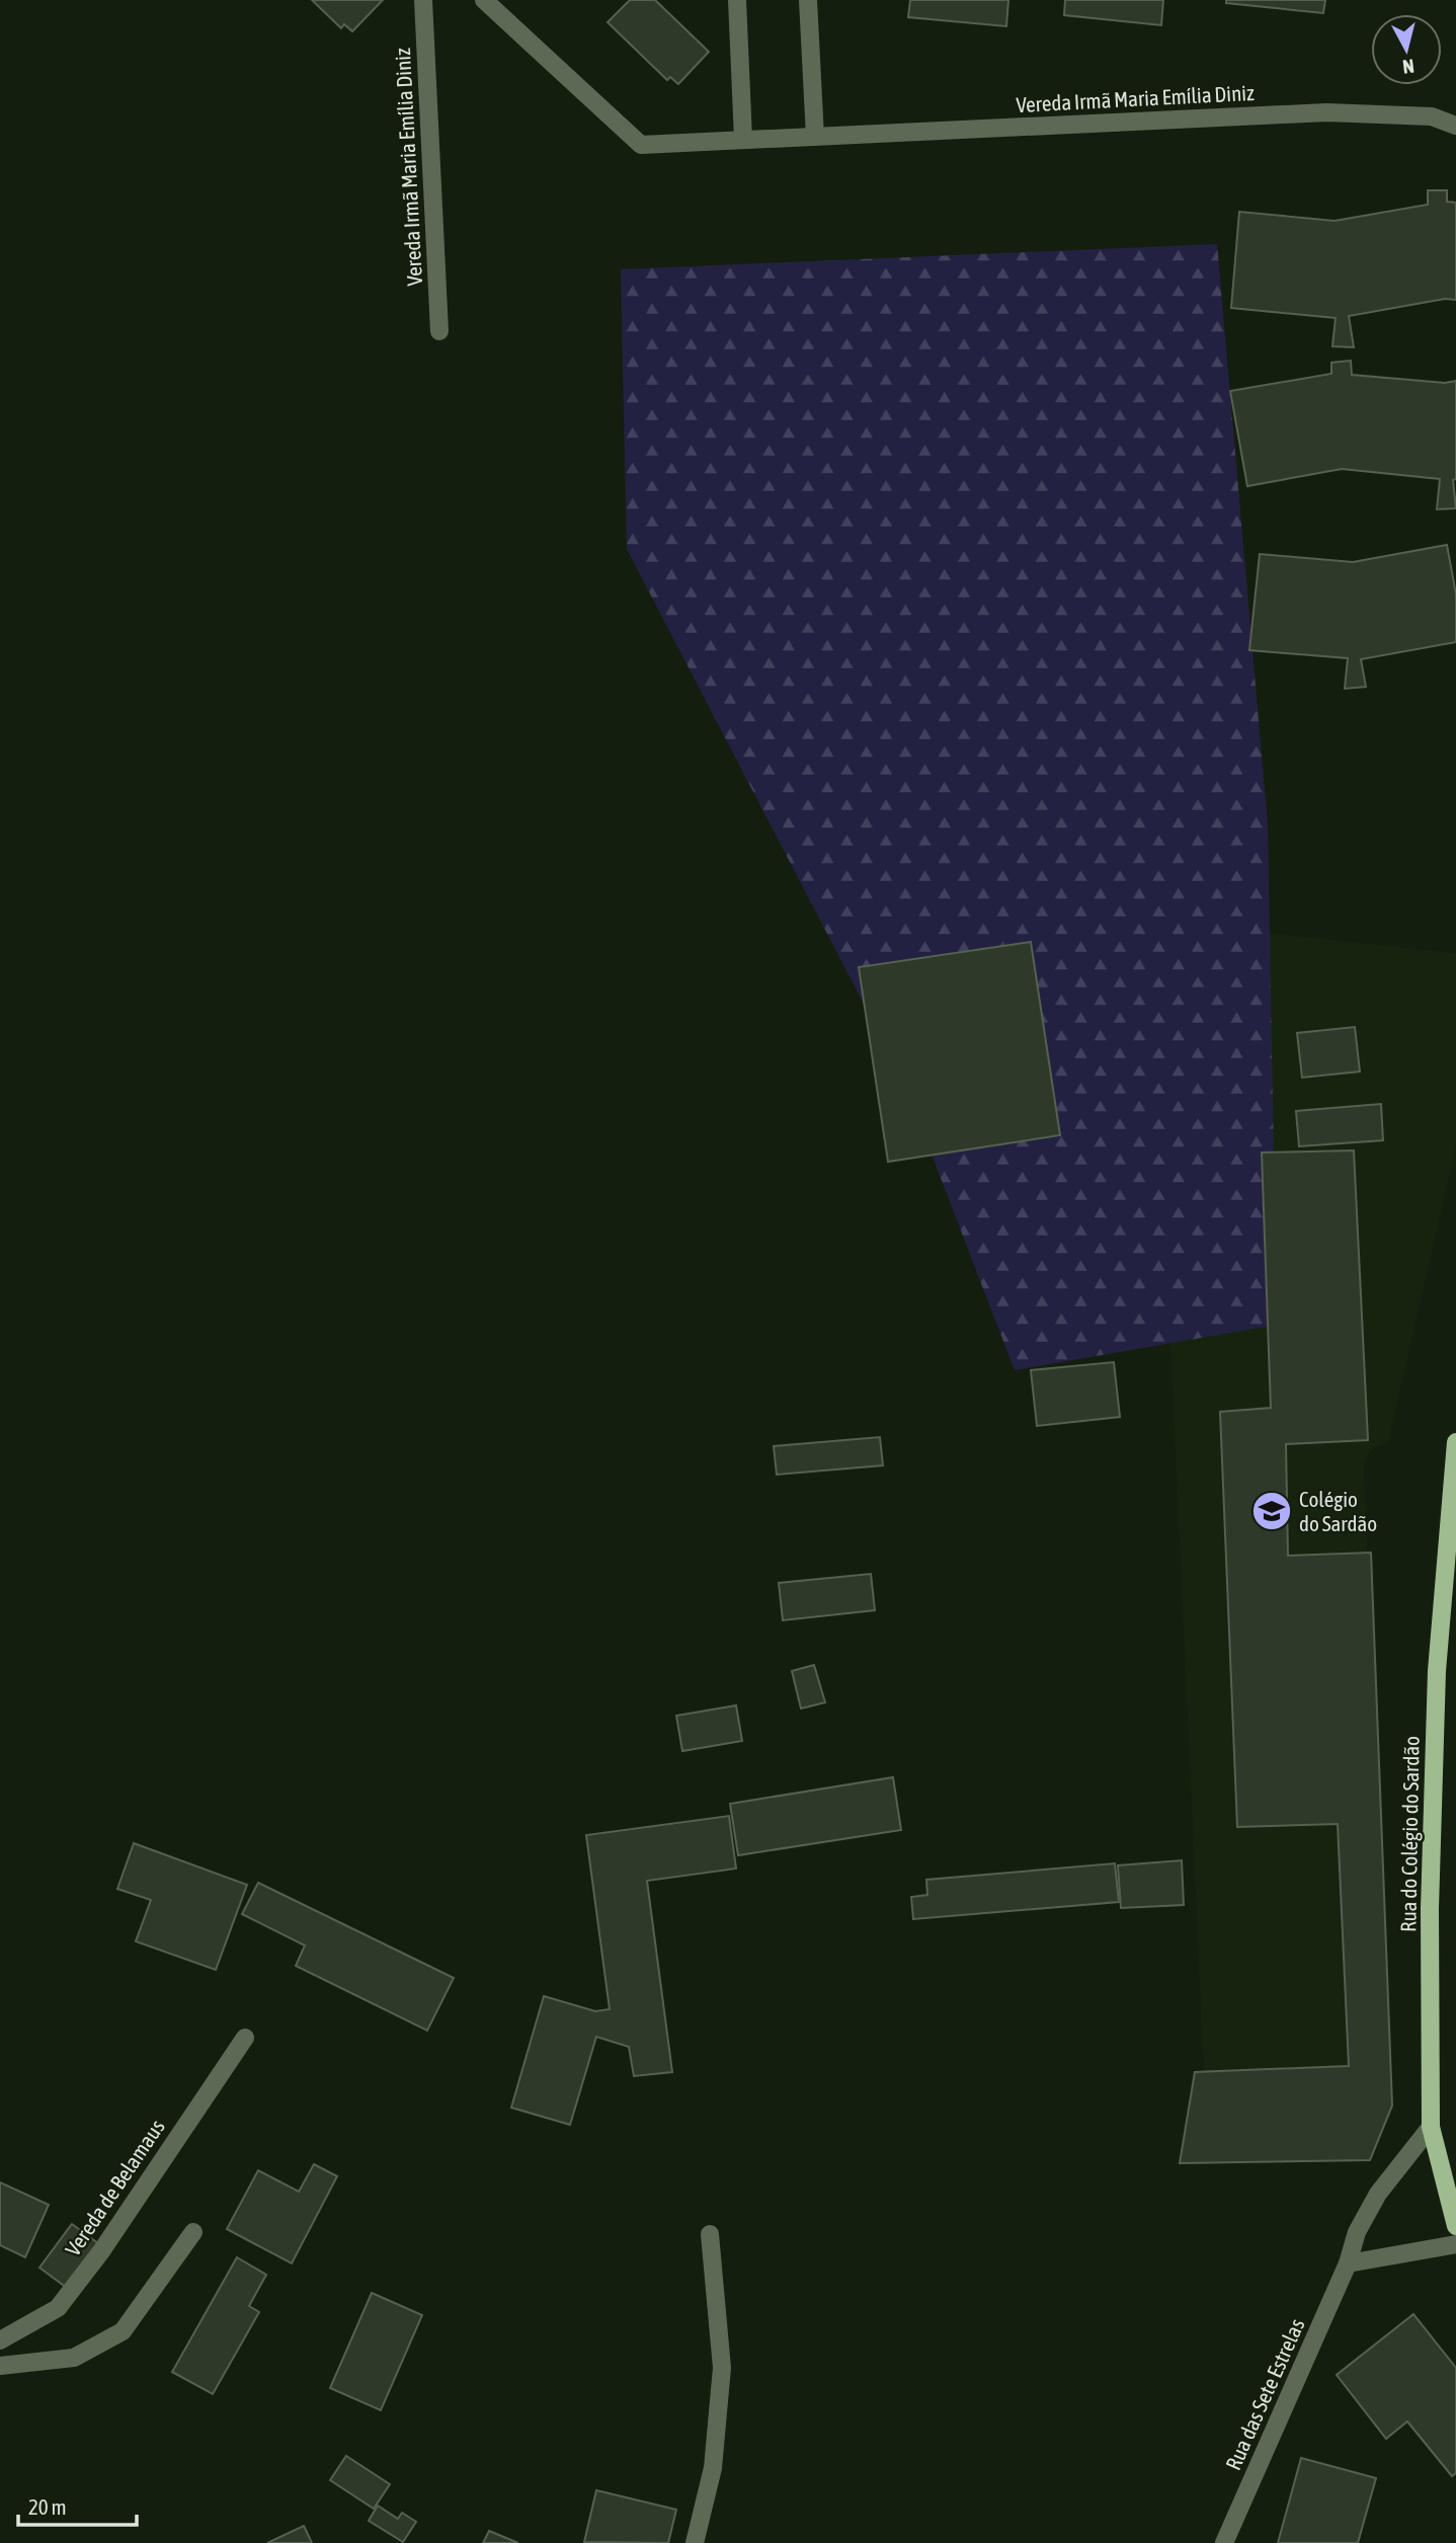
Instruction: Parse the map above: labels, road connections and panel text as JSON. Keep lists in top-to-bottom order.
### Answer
{
  "streets": {
    "main road": ["Rua do Colégio do Sardão"],
    "street": ["Vereda Irmã Maria Emília Diniz", "Vereda de Belamaus", "Rua das Sete Estrelas"]
  },
  "crossings": [
    ["Rua do Colégio do Sardão", "Rua das Sete Estrelas"]
  ],
  "places": {
    "school or university": ["Colégio do Sardão"]
  },
  "scale_bar": "20 m",
  "north": "bottom"
}
